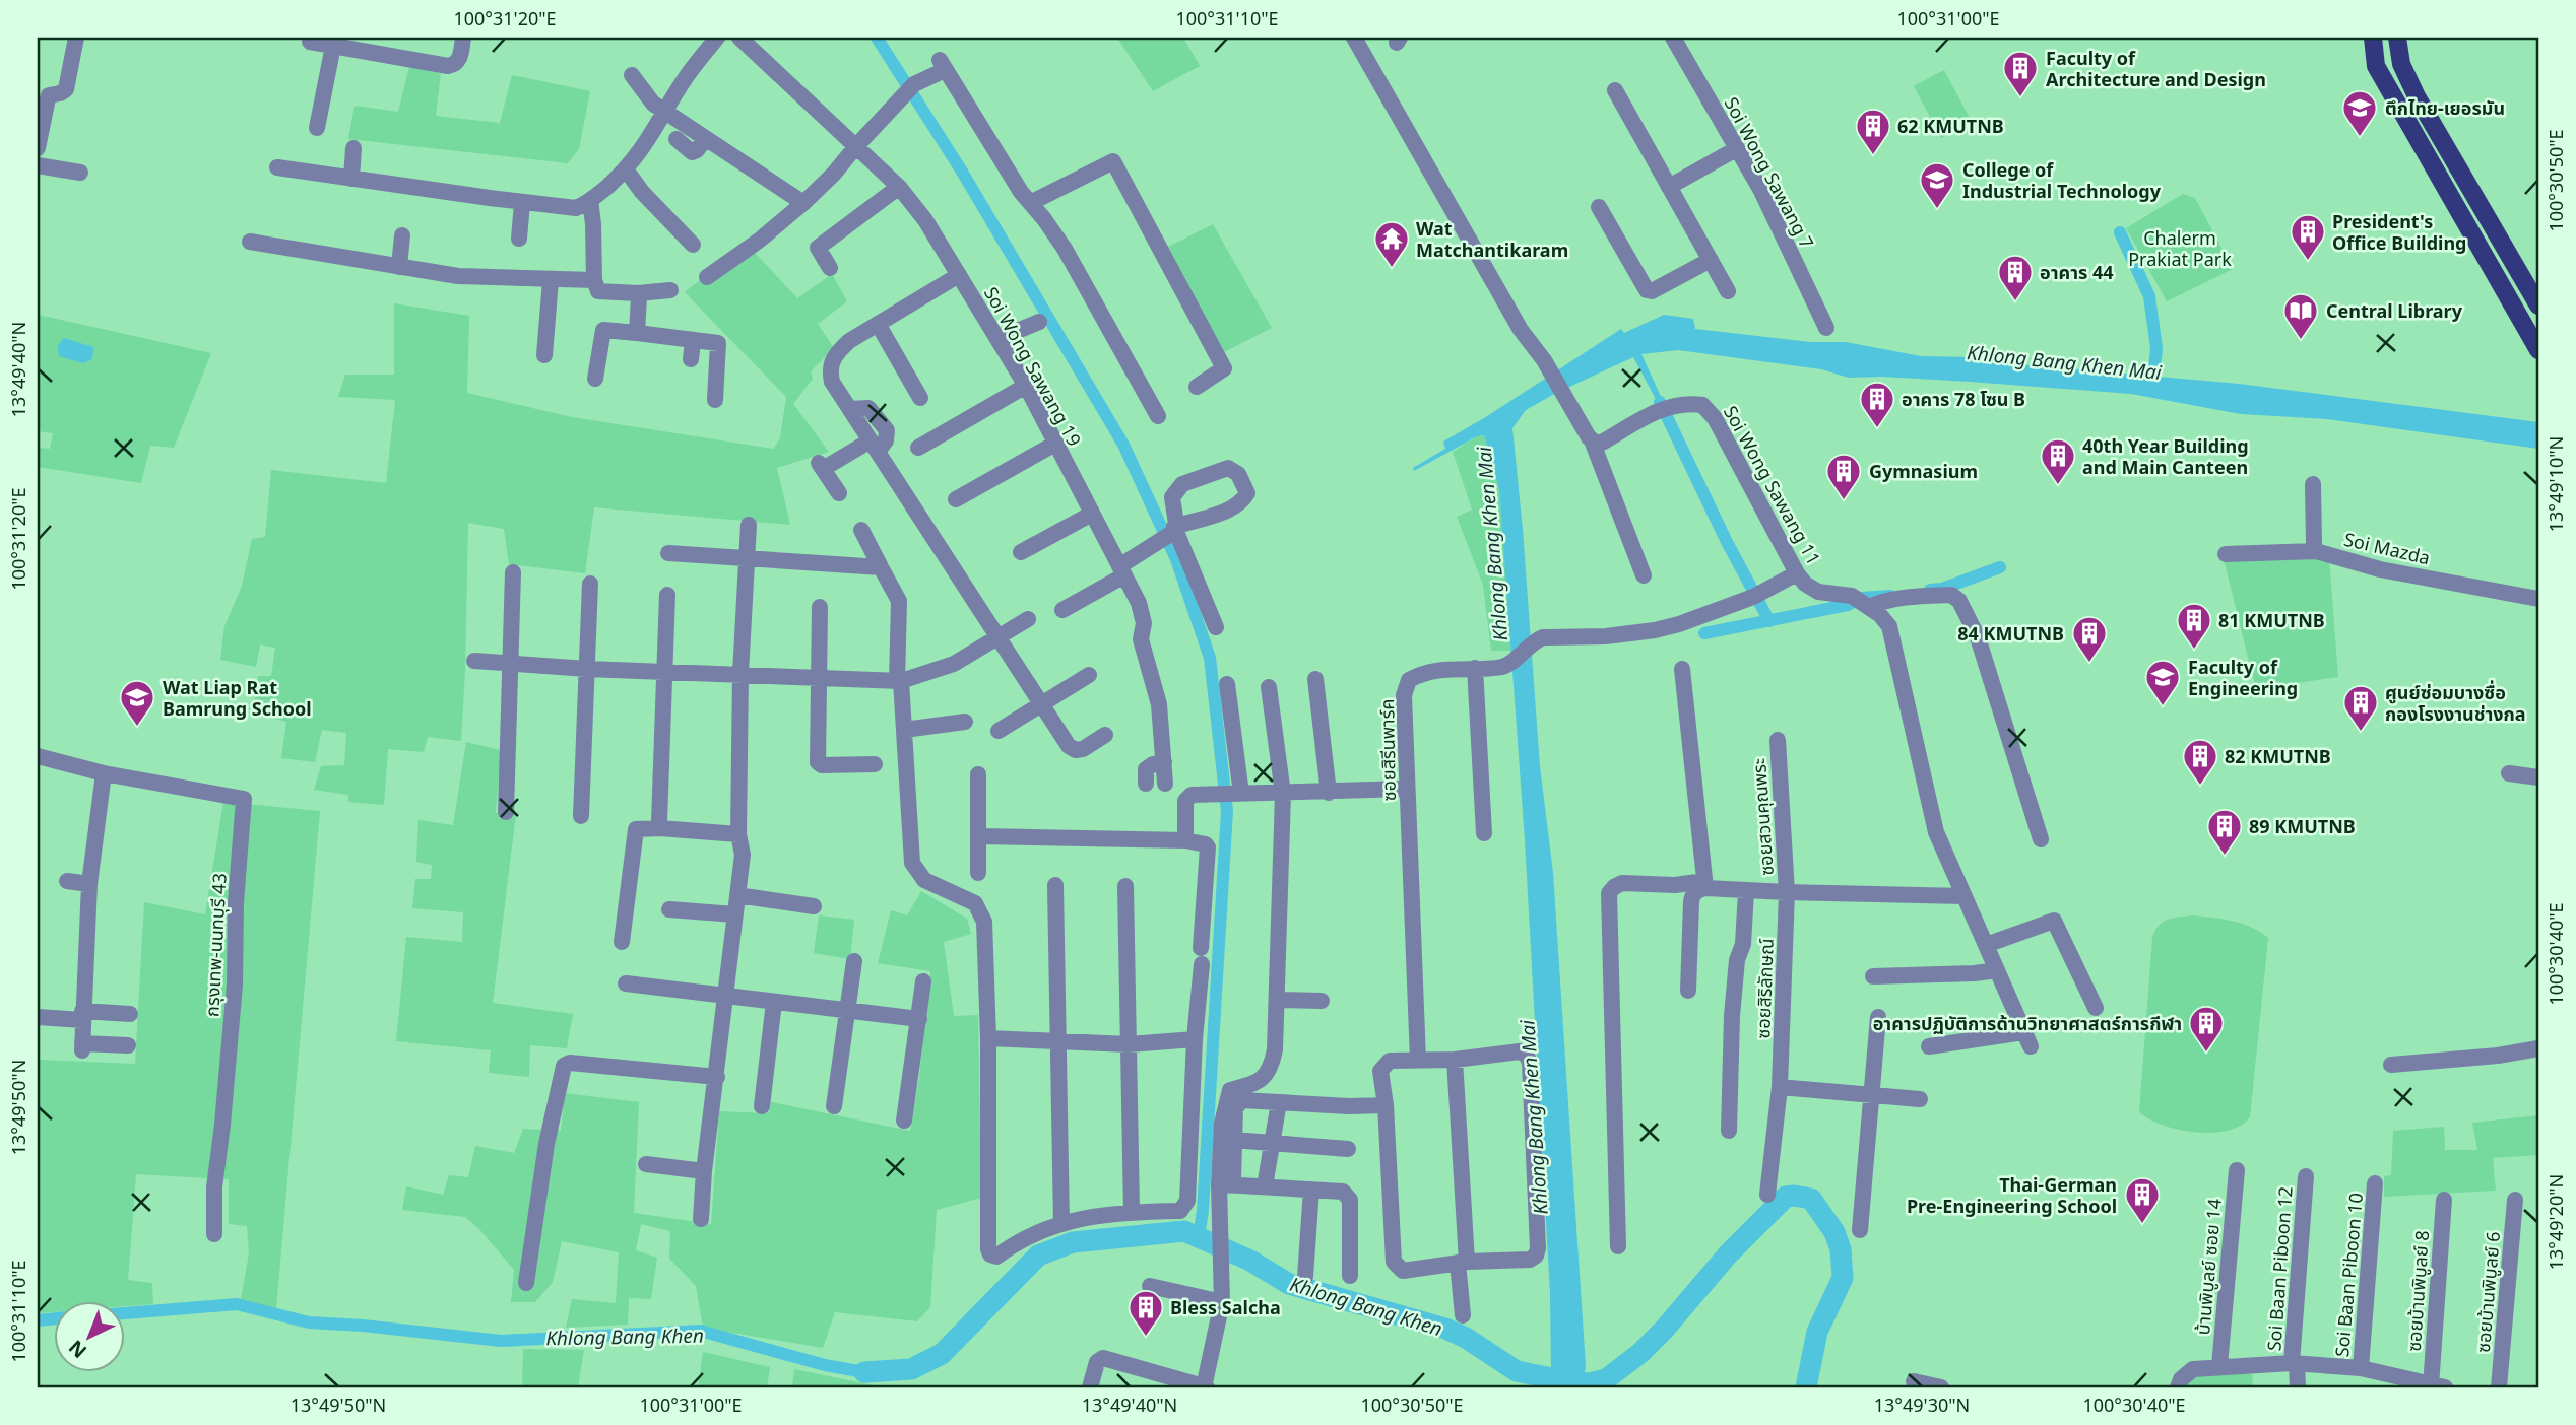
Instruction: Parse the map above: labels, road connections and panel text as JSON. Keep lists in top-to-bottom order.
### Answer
{
  "streets": {
    "street": [
      "Soi Wong Sawang 7",
      "Soi Wong Sawang 19",
      "Soi Wong Sawang 11",
      "Soi Mazda",
      "ซอยสิรีนพาร์ค",
      "ซอยสวนคุณพระ",
      "กรุงเทพ-นนทบุรี 43",
      "ซอยสิริลักษณ์",
      "บ้านพิบูลย์ ซอย 14",
      "Soi Baan Piboon 12",
      "Soi Baan Piboon 10",
      "ซอยบ้านพิบูลย์ 8",
      "ซอยบ้านพิบูลย์ 6"
    ]
  },
  "crossings": [
    ["Soi Wong Sawang 11", "ซอยสิรีนพาร์ค"],
    ["ซอยสวนคุณพระ", "ซอยสิริลักษณ์"]
  ],
  "water": ["Khlong Bang Khen Mai", "Khlong Bang Khen"],
  "parks": ["Chalerm Prakiat Park"],
  "places": {
    "building": [
      "Faculty of Architecture and Design",
      "62 KMUTNB",
      "President's Office Building",
      "อาคาร 44",
      "อาคาร 78 โซน B",
      "40th Year Building and Main Canteen",
      "Gymnasium",
      "81 KMUTNB",
      "84 KMUTNB",
      "ศูนย์ซ่อมบางซื่อ กองโรงงานช่างกล",
      "82 KMUTNB",
      "89 KMUTNB",
      "อาคารปฏิบัติการด้านวิทยาศาสตร์การกีฬา",
      "Thai-German Pre-Engineering School",
      "Bless Salcha"
    ],
    "school or university": [
      "ตึกไทย-เยอรมัน",
      "College of Industrial Technology",
      "Faculty of Engineering",
      "Wat Liap Rat Bamrung School"
    ],
    "temple": ["Wat Matchantikaram"],
    "library": ["Central Library"]
  },
  "north": "bottom left",
  "coordinates": [
    "100°31'20\"E",
    "100°31'10\"E",
    "100°31'00\"E",
    "100°30'50\"E",
    "13°49'40\"N",
    "13°49'10\"N",
    "100°30'40\"E",
    "13°49'50\"N",
    "13°49'20\"N",
    "13°49'30\"N"
  ]
}
